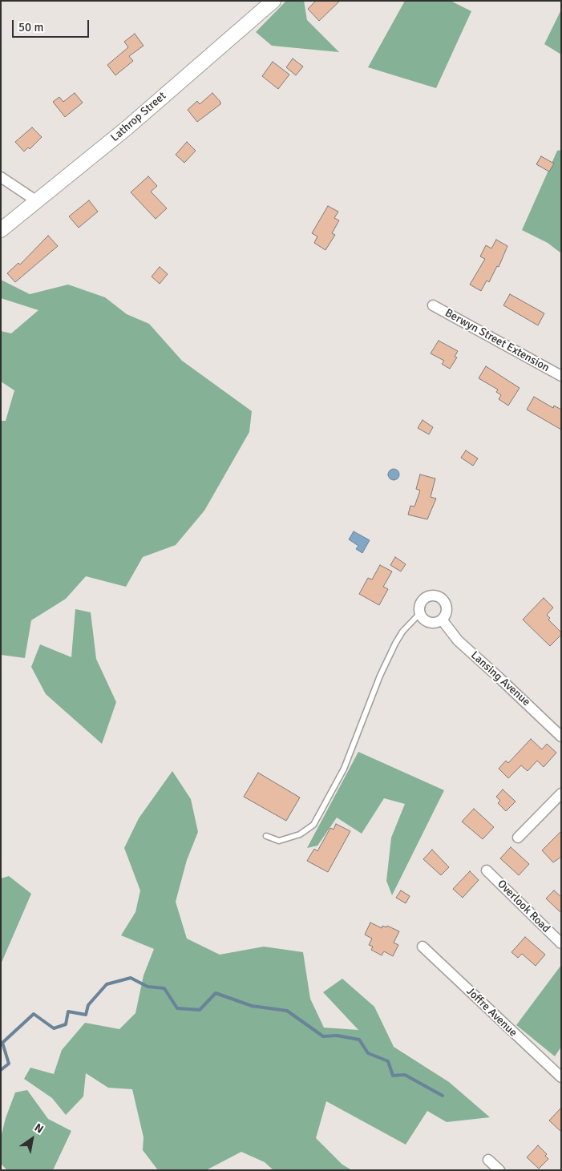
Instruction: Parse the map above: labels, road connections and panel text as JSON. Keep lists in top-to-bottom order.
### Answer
{
  "streets": {
    "street": [
      "Lathrop Street",
      "Berwyn Street Extension",
      "Lansing Avenue",
      "Overlook Road",
      "Joffre Avenue"
    ]
  },
  "scale_bar": "50 m",
  "north": "top right"
}
